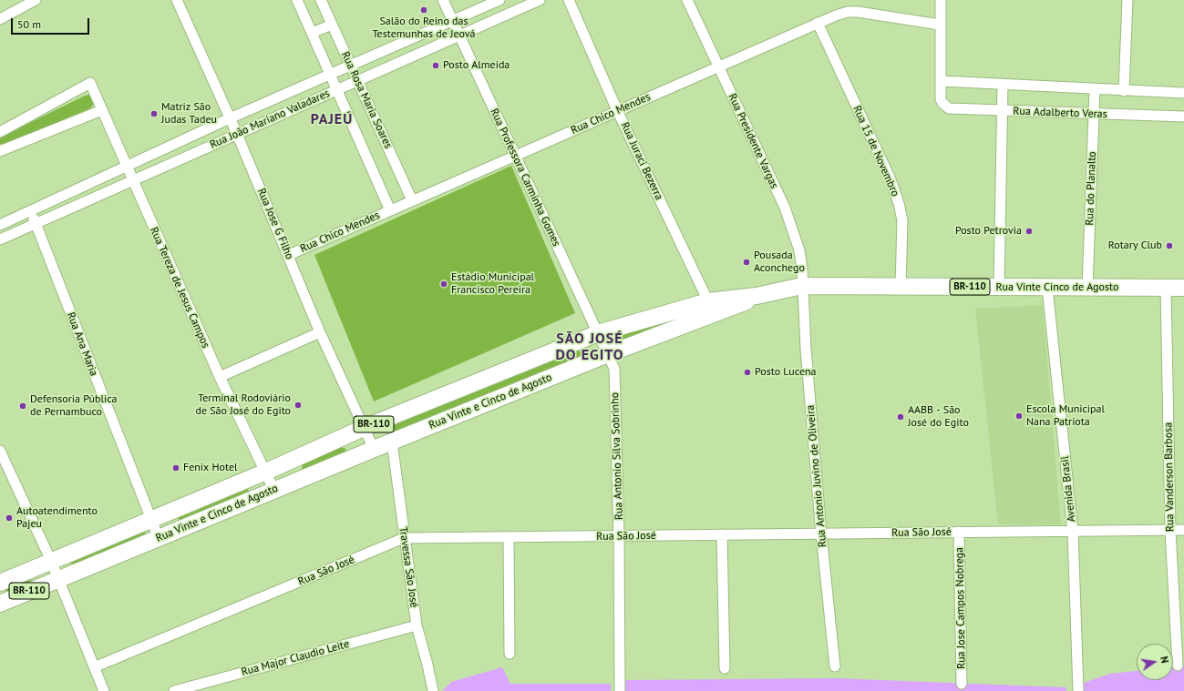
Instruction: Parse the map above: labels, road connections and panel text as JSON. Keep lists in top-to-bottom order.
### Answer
{
  "streets": {
    "main road": ["BR-110", "Rua Vinte Cinco de Agosto", "Rua Vinte e Cinco de Agosto"],
    "street": [
      "Rua Rosa Maria Soares",
      "Rua Adalberto Veras",
      "Rua Chico Mendes",
      "Rua João Mariano Valadares",
      "Rua Presidente Vargas",
      "Rua 15 de Novembro",
      "Rua Juraci Bezerra",
      "Rua Professora Carminha Gomes",
      "Rua do Planalto",
      "Rua Jose G Filho",
      "Rua Tereza de Jesus Campos",
      "Rua Ana Maria",
      "Rua Antonio Silva Sobrinho",
      "Rua Antonio Juvino de Oliveira",
      "Rua Vanderson Barbosa",
      "Avenida Brasil",
      "Rua São José",
      "Travessa São José",
      "Rua Jose Campos Nobrega",
      "Rua Major Claudio Leite"
    ]
  },
  "crossings": [
    ["Rua Rosa Maria Soares", "Rua Chico Mendes"],
    ["Rua Rosa Maria Soares", "Rua João Mariano Valadares"],
    ["Rua Adalberto Veras", "Rua do Planalto"],
    ["Rua Chico Mendes", "Rua Presidente Vargas"],
    ["Rua Chico Mendes", "Rua 15 de Novembro"],
    ["Rua Chico Mendes", "Rua Juraci Bezerra"],
    ["Rua Chico Mendes", "Rua Professora Carminha Gomes"],
    ["Rua Chico Mendes", "Rua Jose G Filho"],
    ["Rua João Mariano Valadares", "Rua Professora Carminha Gomes"],
    ["Rua João Mariano Valadares", "Rua Jose G Filho"],
    ["Rua João Mariano Valadares", "Rua Tereza de Jesus Campos"],
    ["Rua João Mariano Valadares", "Rua Ana Maria"],
    ["Rua Presidente Vargas", "Rua Vinte Cinco de Agosto"],
    ["Rua Presidente Vargas", "Rua Antonio Juvino de Oliveira"],
    ["Rua 15 de Novembro", "Rua Vinte Cinco de Agosto"],
    ["Rua Juraci Bezerra", "Rua Vinte e Cinco de Agosto"],
    ["Rua Professora Carminha Gomes", "Rua Vinte e Cinco de Agosto"],
    ["Rua Professora Carminha Gomes", "Rua Antonio Silva Sobrinho"],
    ["Rua do Planalto", "Rua Vinte Cinco de Agosto"],
    ["Rua Jose G Filho", "Rua Vinte e Cinco de Agosto"],
    ["Rua Tereza de Jesus Campos", "Rua Vinte e Cinco de Agosto"],
    ["Rua Vinte Cinco de Agosto", "Rua Vinte e Cinco de Agosto"],
    ["Rua Vinte Cinco de Agosto", "Rua Antonio Juvino de Oliveira"],
    ["Rua Vinte Cinco de Agosto", "Rua Vanderson Barbosa"],
    ["Rua Vinte Cinco de Agosto", "Avenida Brasil"],
    ["Rua Ana Maria", "Rua Vinte e Cinco de Agosto"],
    ["Rua Vinte e Cinco de Agosto", "Rua Antonio Silva Sobrinho"],
    ["Rua Vinte e Cinco de Agosto", "Travessa São José"],
    ["Rua Antonio Silva Sobrinho", "Rua São José"],
    ["Rua Antonio Juvino de Oliveira", "Rua São José"],
    ["Rua Vanderson Barbosa", "Rua São José"],
    ["Avenida Brasil", "Rua São José"],
    ["Rua São José", "Travessa São José"],
    ["Rua São José", "Rua Jose Campos Nobrega"],
    ["Travessa São José", "Rua Major Claudio Leite"]
  ],
  "districts": ["PAJEÚ", "SÃO JOSÉ DO EGITO"],
  "places": [
    "Salão do Reino das Testemunhas de Jeová",
    "Posto Almeida",
    "Matriz São Judas Tadeu",
    "Posto Petrovia",
    "Rotary Club",
    "Pousada Aconchego",
    "Estádio Municipal Francisco Pereira",
    "Posto Lucena",
    "Terminal Rodoviário de São José do Egito",
    "Defensoria Pública de Pernambuco",
    "Escola Municipal Nana Patriota",
    "AABB - São José do Egito",
    "Fenix Hotel",
    "Autoatendimento Pajeu"
  ],
  "scale_bar": "50 m",
  "north": "right"
}
